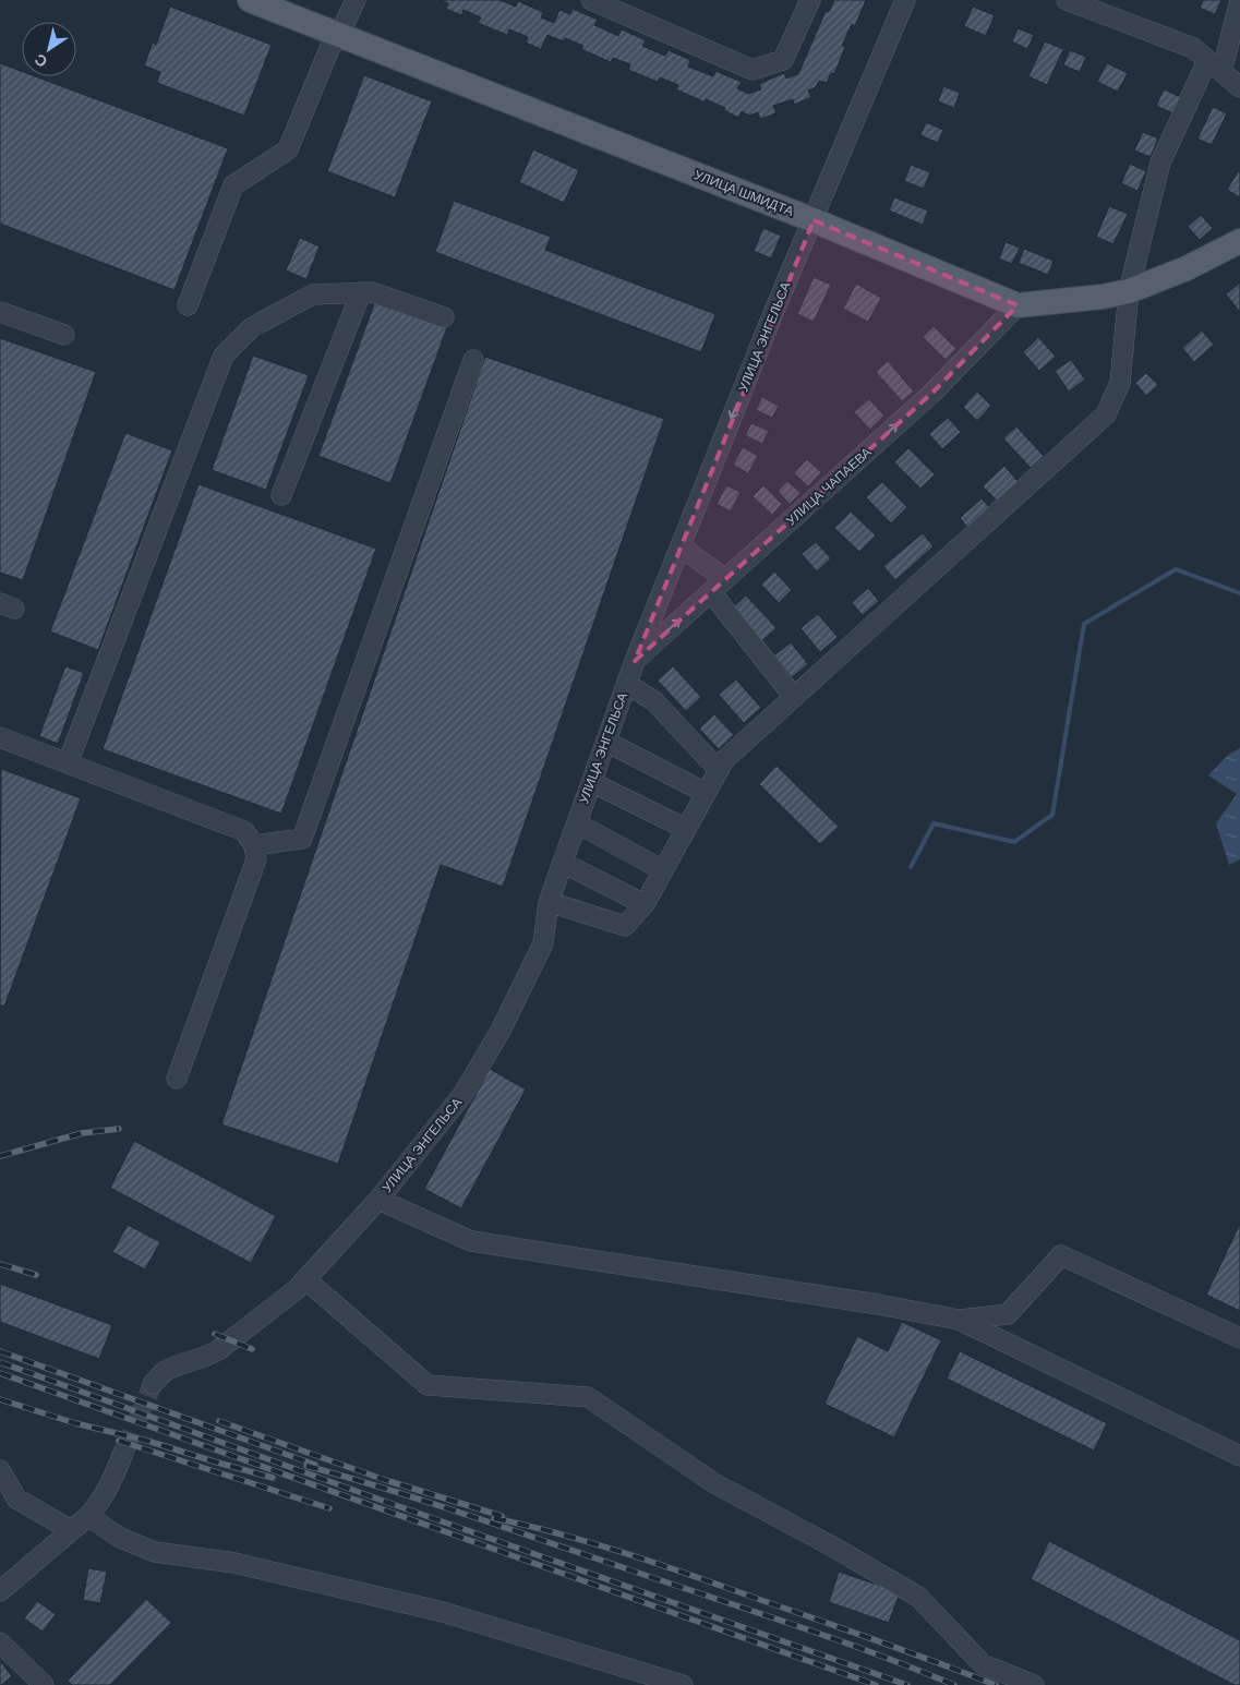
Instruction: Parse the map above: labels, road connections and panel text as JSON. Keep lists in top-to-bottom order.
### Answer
{
  "streets": {
    "main road": ["УЛИЦА ШМИДТА"],
    "street": ["УЛИЦА ЭНГЕЛЬСА", "УЛИЦА ЧАПАЕВА"]
  },
  "crossings": [
    ["УЛИЦА ШМИДТА", "УЛИЦА ЭНГЕЛЬСА"],
    ["УЛИЦА ШМИДТА", "УЛИЦА ЧАПАЕВА"],
    ["УЛИЦА ЭНГЕЛЬСА", "УЛИЦА ЧАПАЕВА"]
  ],
  "north": "bottom left"
}
